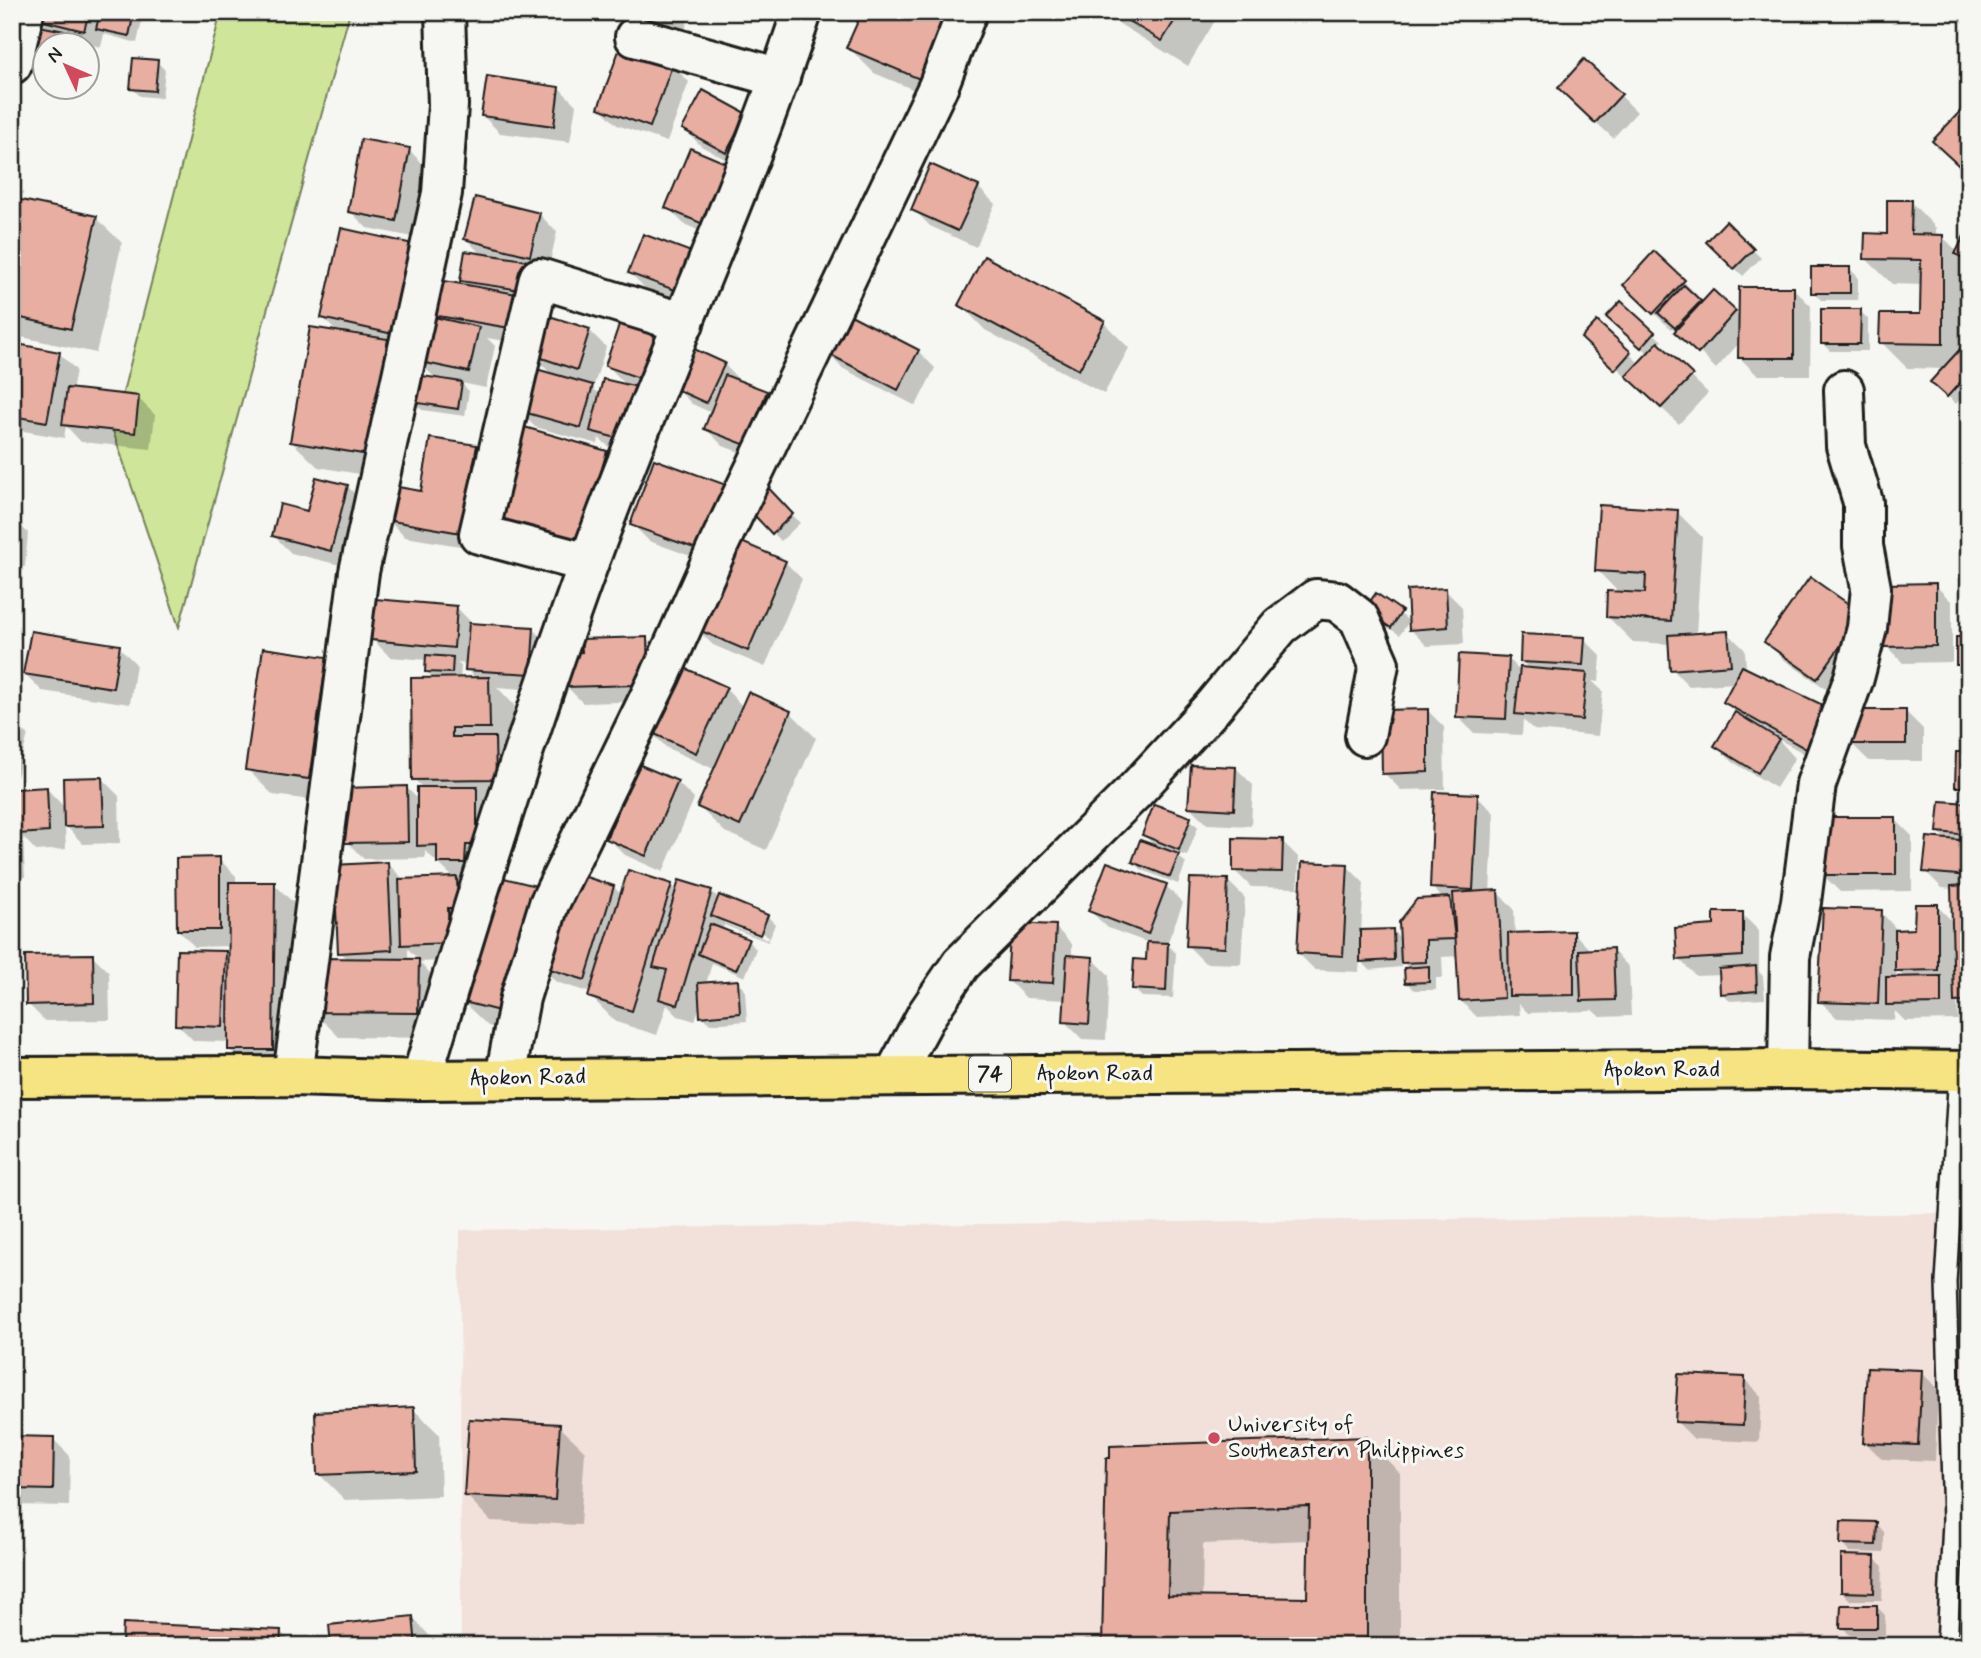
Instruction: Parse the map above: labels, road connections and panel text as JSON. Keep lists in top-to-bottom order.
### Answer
{
  "streets": {
    "highway": ["Apokon Road", "74"]
  },
  "places": ["University of Southeastern Philippines"],
  "north": "top left"
}
